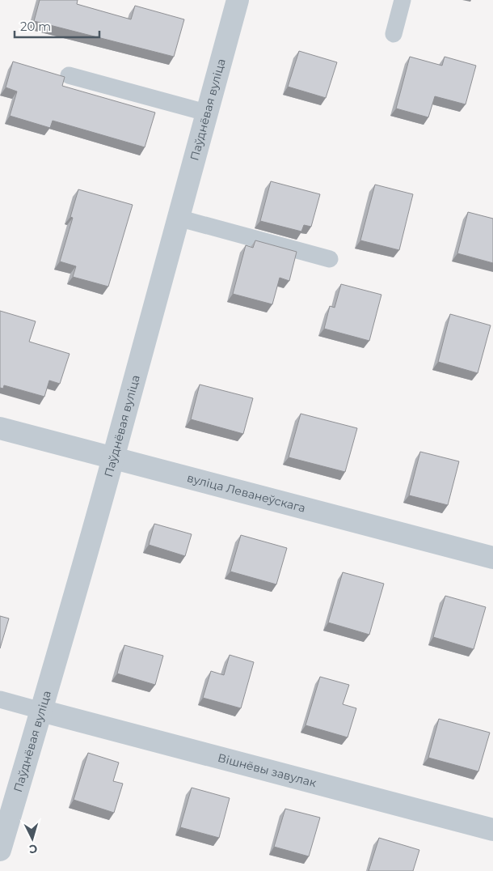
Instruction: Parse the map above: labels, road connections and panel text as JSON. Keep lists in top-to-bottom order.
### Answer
{
  "streets": {
    "street": ["Паўднёвая вуліца", "вуліца Леванеўскага", "Вішнёвы завулак"]
  },
  "crossings": [
    ["Паўднёвая вуліца", "вуліца Леванеўскага"],
    ["Паўднёвая вуліца", "Вішнёвы завулак"]
  ],
  "scale_bar": "20 m",
  "north": "bottom"
}
